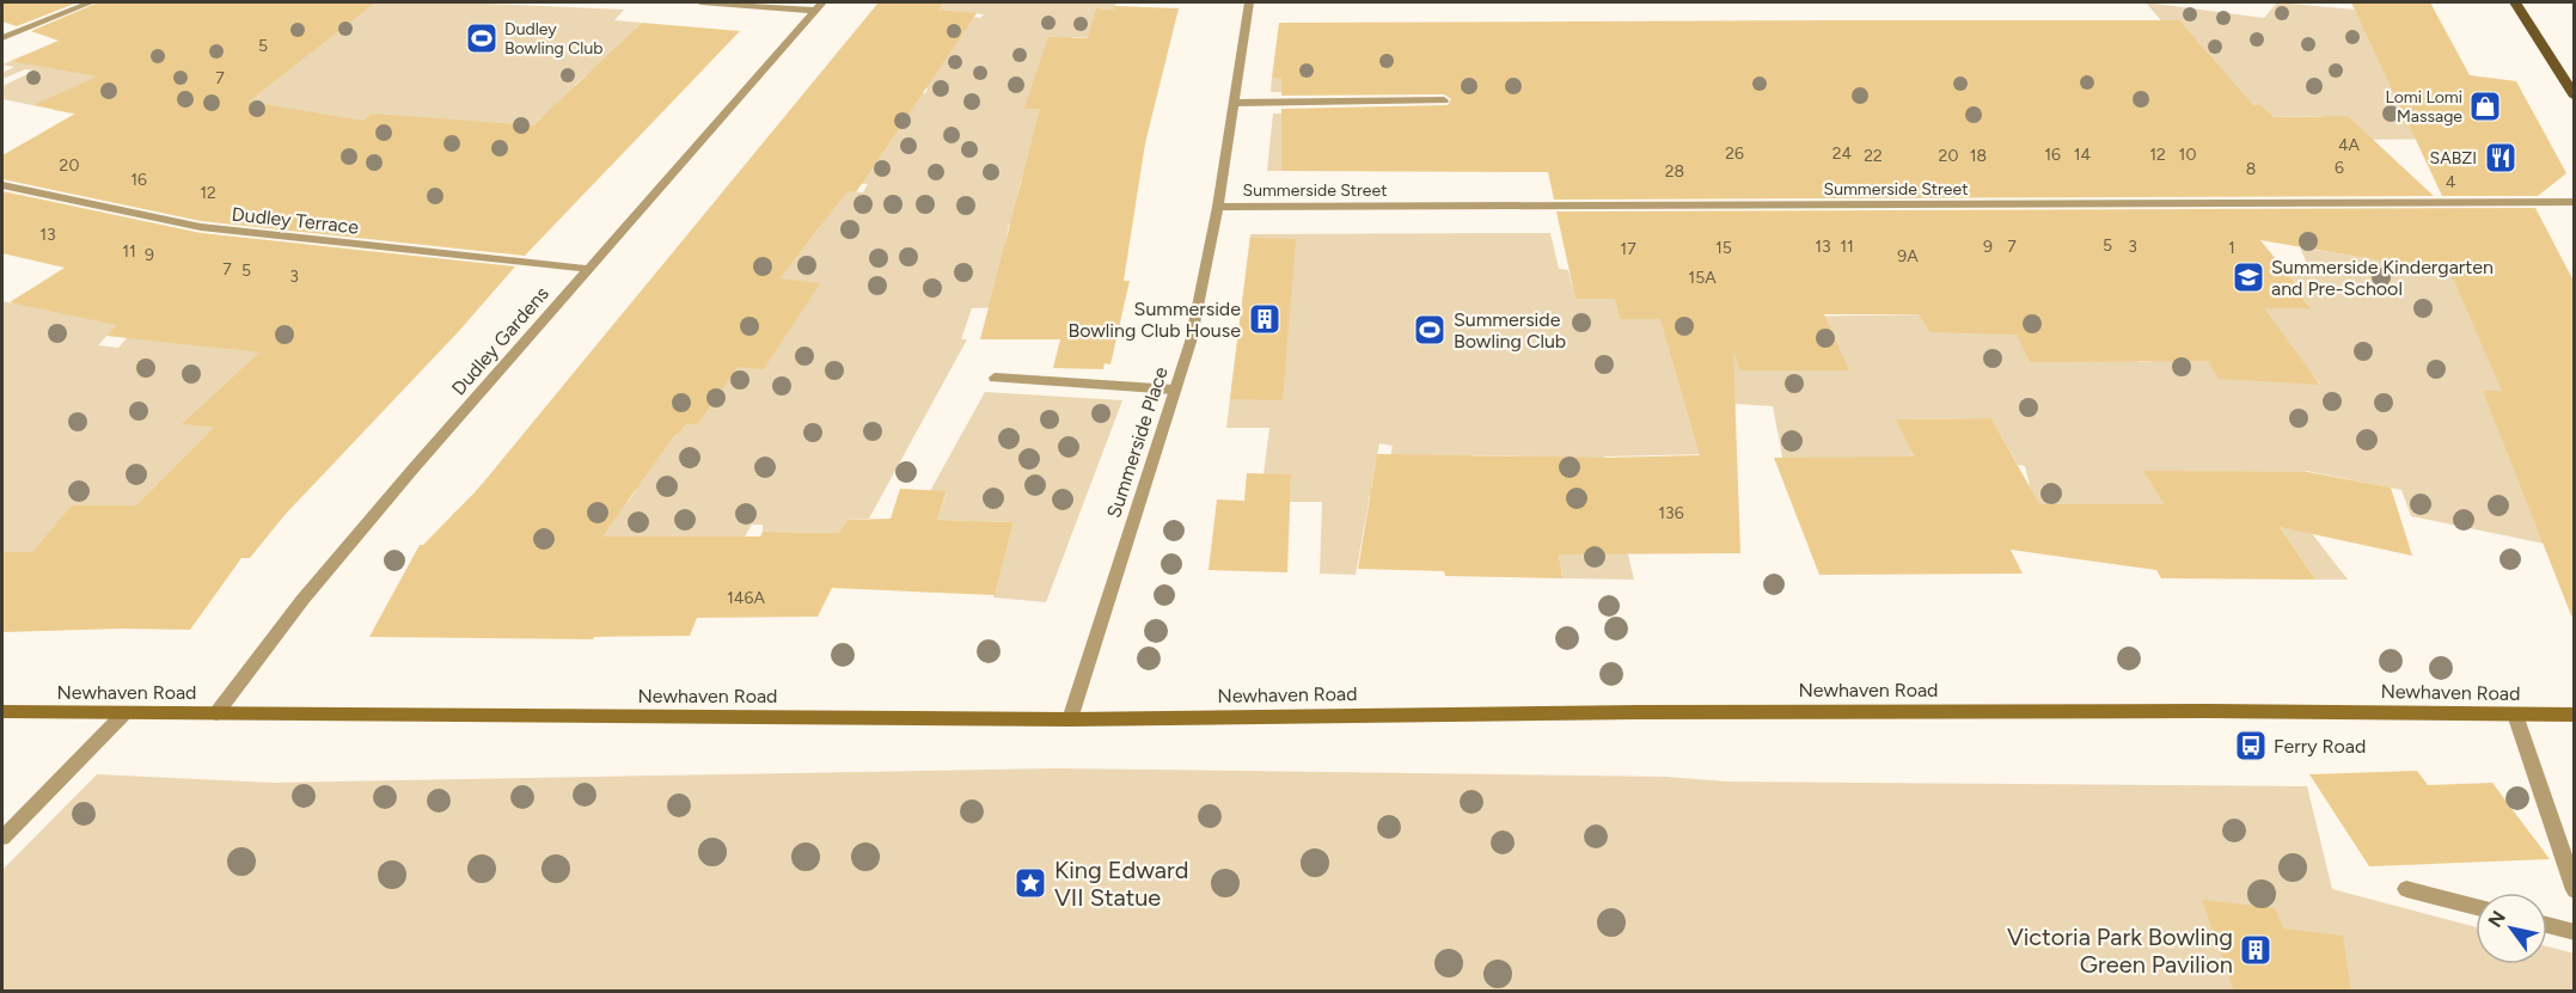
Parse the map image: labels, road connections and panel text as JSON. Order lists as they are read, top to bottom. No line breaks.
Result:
{"streets":{"street":["Summerside Street","Dudley Terrace","Dudley Gardens","Summerside Place","Newhaven Road"]},"crossings":[["Summerside Street","Summerside Place"],["Dudley Terrace","Dudley Gardens"],["Dudley Gardens","Newhaven Road"],["Summerside Place","Newhaven Road"]],"places":{"sports":["Dudley Bowling Club","Summerside Bowling Club"],"shop":["Lomi Lomi Massage"],"restaurant":["SABZI"],"school or university":["Summerside Kindergarten and Pre-School"],"building":["Summerside Bowling Club House","Victoria Park Bowling Green Pavilion"],"bus stop":["Ferry Road"],"place":["King Edward VII Statue"]},"house_numbers":["5","7","4A","26","24","16","14","12","10","22","20","18","20","6","8","28","16","4","12","13","5","13","11","9","7","3","15","1","17","11","9","9A","7","5","3","15A","136","146A"],"north":"top left"}
